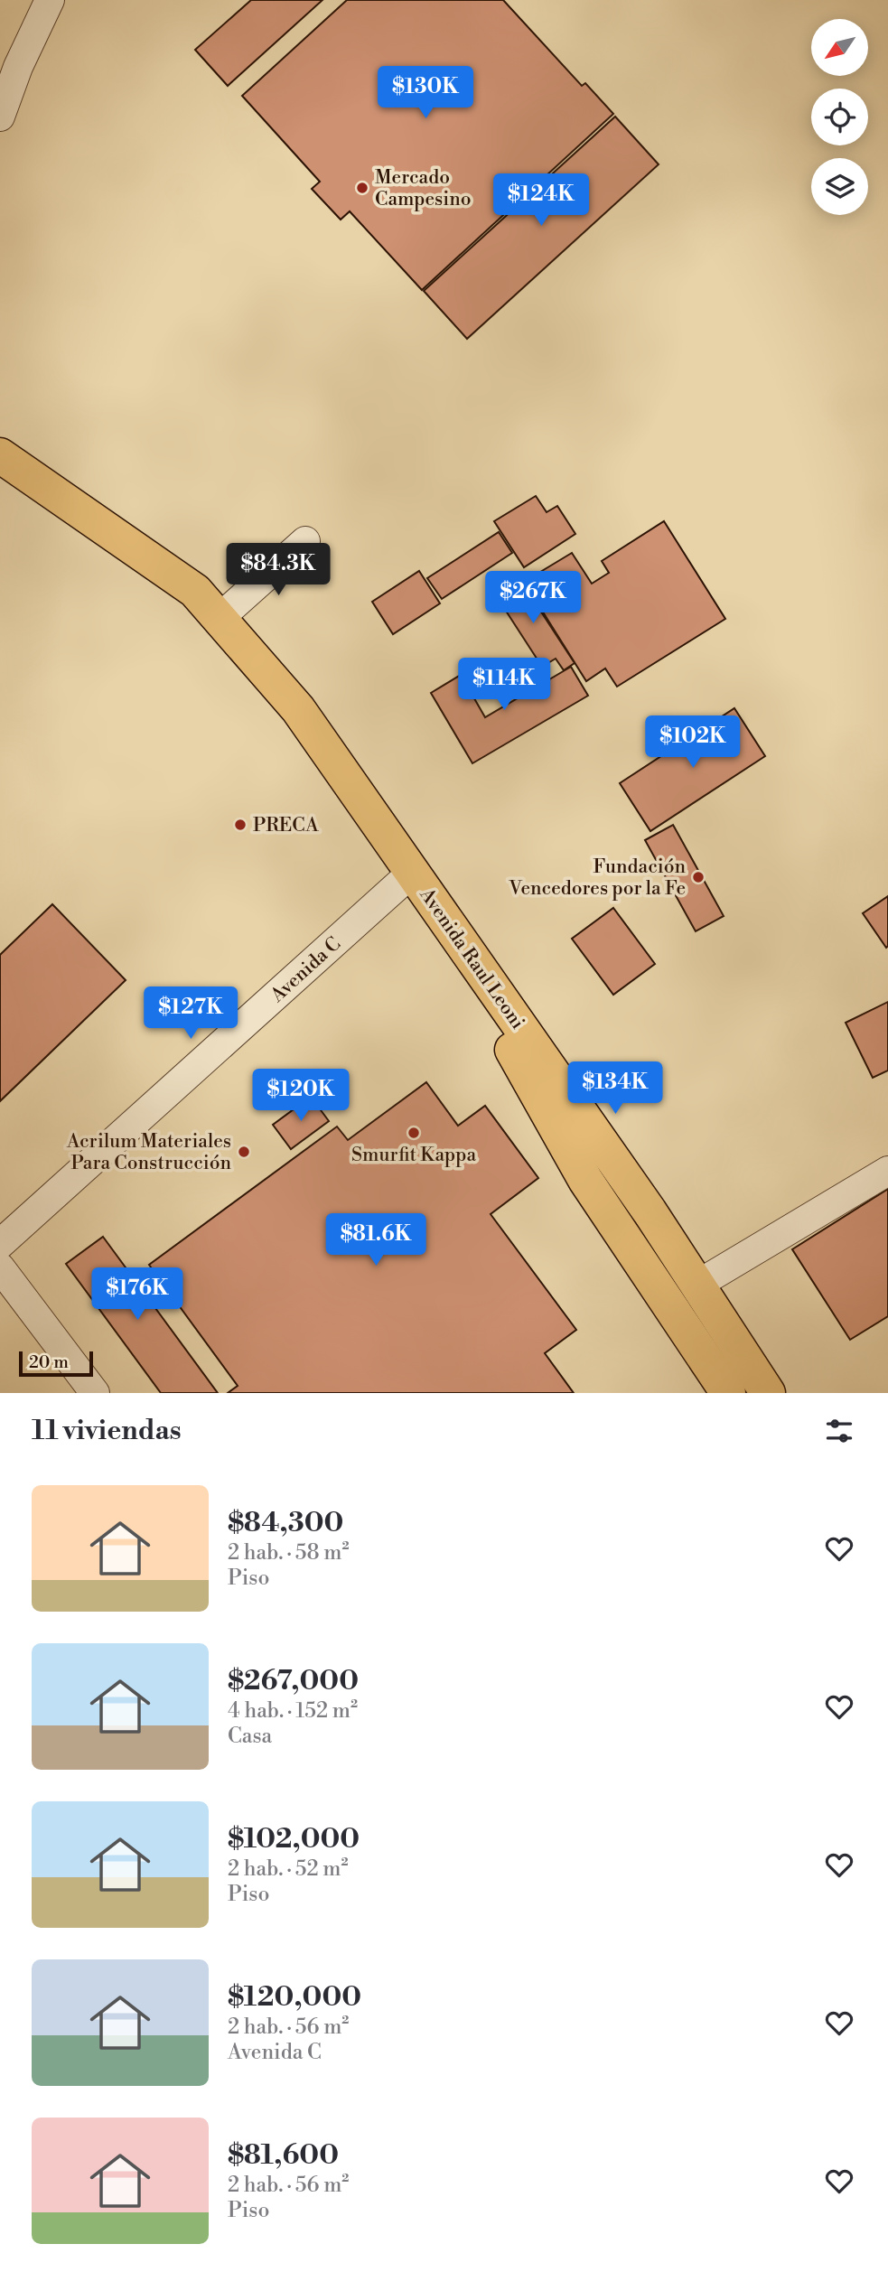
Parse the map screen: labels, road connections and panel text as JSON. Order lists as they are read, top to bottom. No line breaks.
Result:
{"streets":{"main road":["Avenida Raul Leoni"],"street":["Avenida C"]},"crossings":[["Avenida Raul Leoni","Avenida C"]],"places":["Mercado Campesino","PRECA","Fundación Vencedores por la Fe","Smurfit Kappa","Acrilum Materiales Para Construcción"],"scale_bar":"20 m","north":"bottom left","page":{"price":["$130K","$124K","$84.3K","$267K","$114K","$102K","$127K","$134K","$120K","$81.6K","$176K"],"scale":"20 m","heading":"11 viviendas","list":[{"name":"$84,300","note":"2 hab. · 58 m² · Piso"},{"name":"$267,000","note":"4 hab. · 152 m² · Casa"},{"name":"$102,000","note":"2 hab. · 52 m² · Piso"},{"name":"$120,000","note":"2 hab. · 56 m² · Avenida C"},{"name":"$81,600","note":"2 hab. · 56 m² · Piso"}]}}
